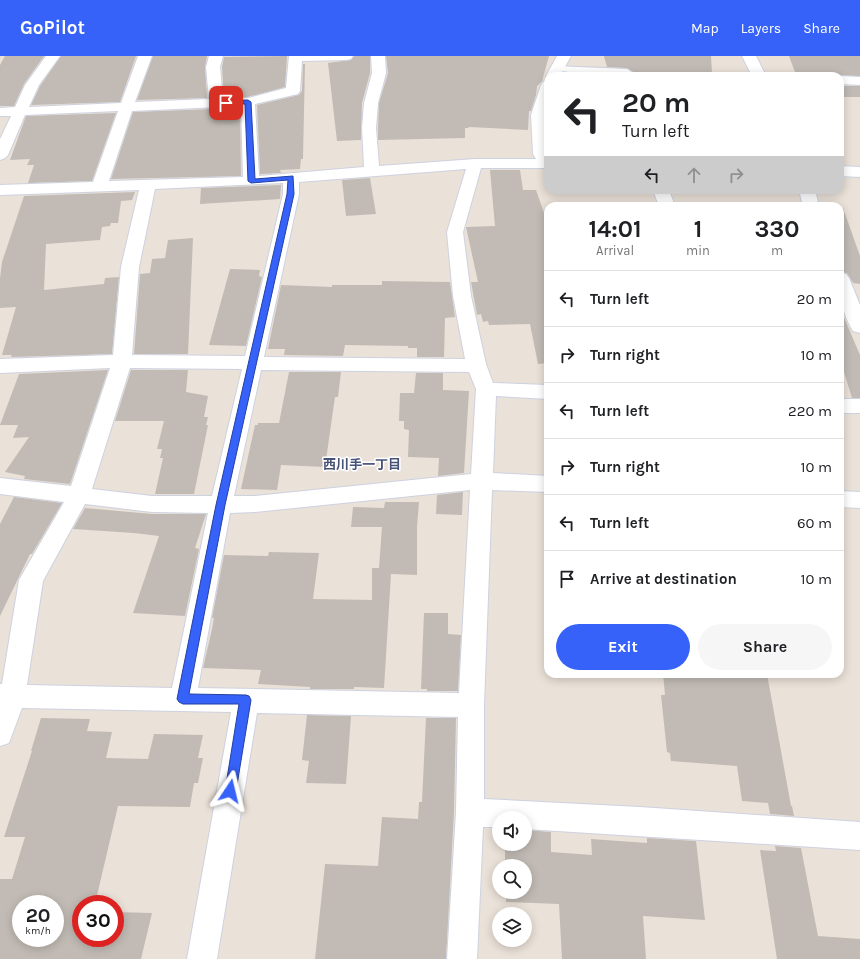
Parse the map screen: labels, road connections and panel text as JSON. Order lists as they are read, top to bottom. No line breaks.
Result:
{"districts":["西川手一丁目"],"page":{"header":"GoPilot","nav":["Map","Layers","Share"],"turn":["20 m","Turn left"],"eta":["14:01","Arrival","1","min","330","m"],"list":[{"name":"Turn left","value":"20 m"},{"name":"Turn right","value":"10 m"},{"name":"Turn left","value":"220 m"},{"name":"Turn right","value":"10 m"},{"name":"Turn left","value":"60 m"},{"name":"Arrive at destination","value":"10 m"}],"buttons":["Exit","Share"],"speed":"20 km/h","limit":"30"}}
